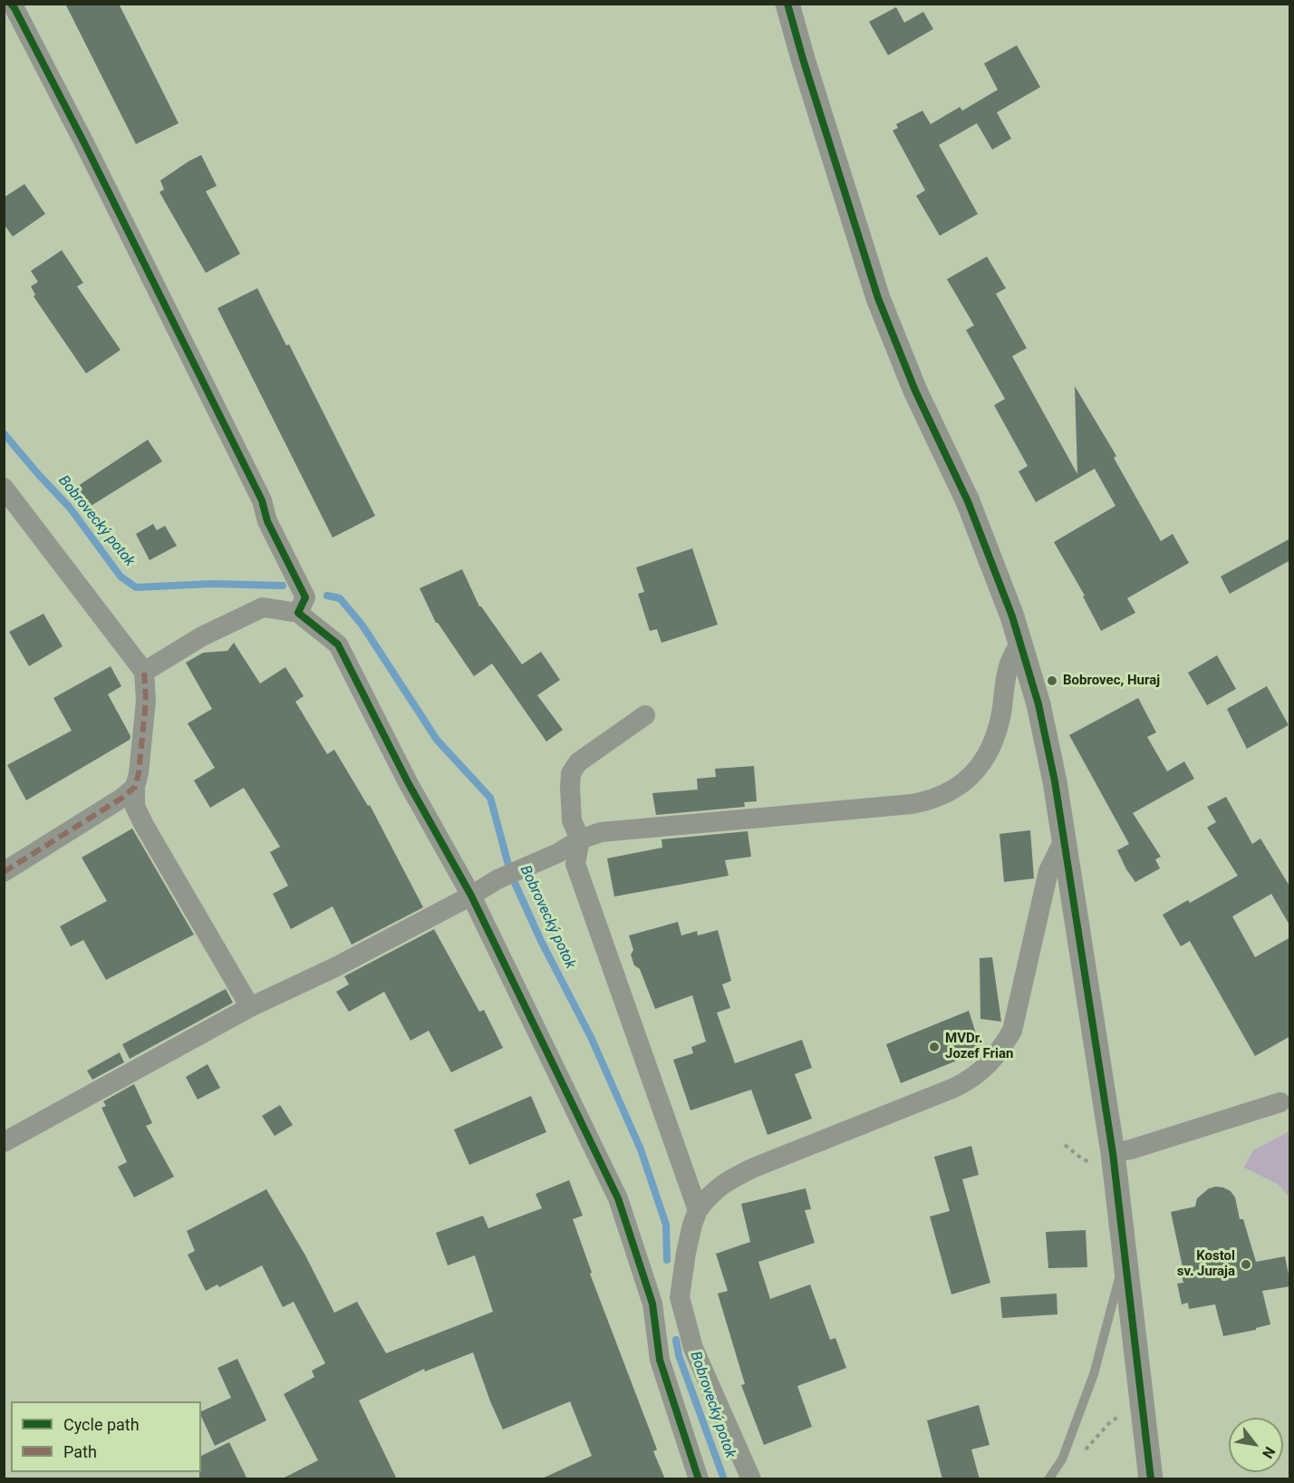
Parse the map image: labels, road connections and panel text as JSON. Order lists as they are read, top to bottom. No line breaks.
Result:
{"water":["Bobrovecký potok"],"places":["Bobrovec, Huraj","MVDr. Jozef Frian","Kostol sv. Juraja"],"legend":["Cycle path","Path"],"north":"bottom right"}
